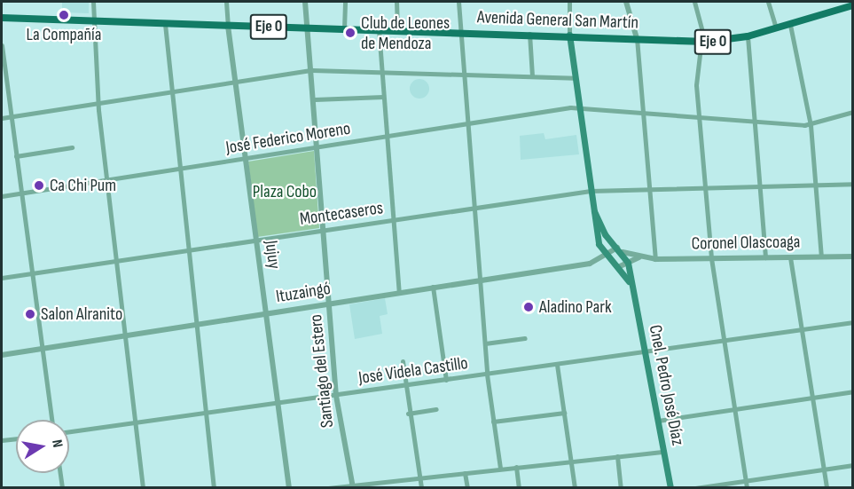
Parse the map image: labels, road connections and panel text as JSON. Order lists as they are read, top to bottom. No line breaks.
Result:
{"streets":{"main road":["Avenida General San Martín","Eje 0","Cnel. Pedro José Díaz"],"street":["José Federico Moreno","Montecaseros","Coronel Olascoaga","Jujuy","Ituzaingó","Santiago del Estero","José Videla Castillo"]},"crossings":[["Avenida General San Martín","Jujuy"],["Avenida General San Martín","Santiago del Estero"],["Avenida General San Martín","Cnel. Pedro José Díaz"],["José Federico Moreno","Jujuy"],["José Federico Moreno","Santiago del Estero"],["José Federico Moreno","Cnel. Pedro José Díaz"],["Montecaseros","Jujuy"],["Montecaseros","Santiago del Estero"],["Montecaseros","Cnel. Pedro José Díaz"],["Coronel Olascoaga","Ituzaingó"],["Coronel Olascoaga","Cnel. Pedro José Díaz"],["Jujuy","Ituzaingó"],["Jujuy","José Videla Castillo"],["Ituzaingó","Santiago del Estero"],["Ituzaingó","Cnel. Pedro José Díaz"],["Santiago del Estero","José Videla Castillo"],["José Videla Castillo","Cnel. Pedro José Díaz"]],"parks":["Plaza Cobo"],"places":["La Compañía","Club de Leones de Mendoza","Ca Chi Pum","Aladino Park","Salon Alranito"],"north":"right"}
